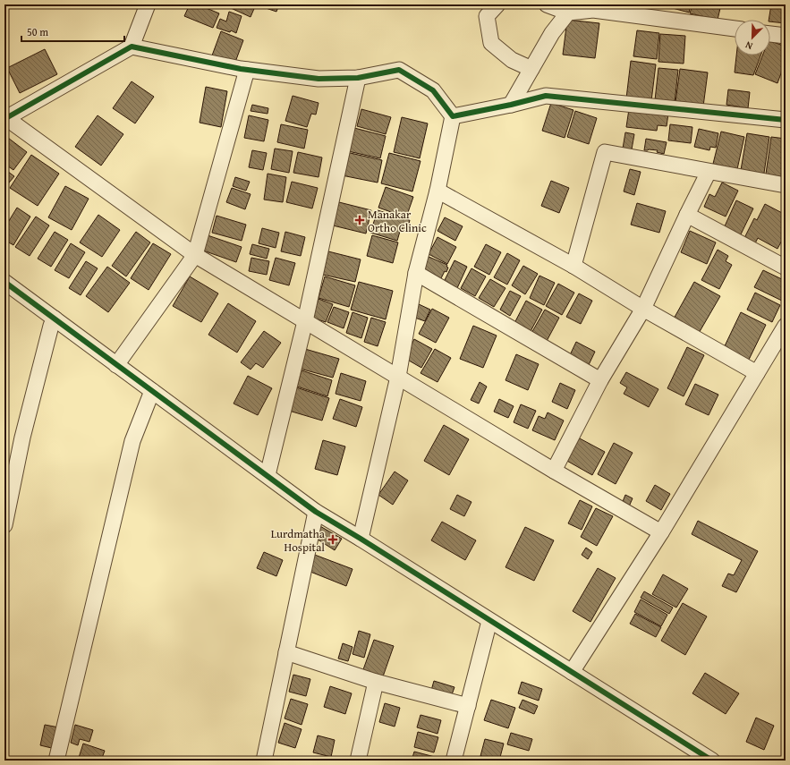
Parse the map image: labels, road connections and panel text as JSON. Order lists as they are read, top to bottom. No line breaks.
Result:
{"places":{"health":["Manakar Ortho Clinic","Lurdmatha Hospital"]},"scale_bar":"50 m","north":"bottom left"}
